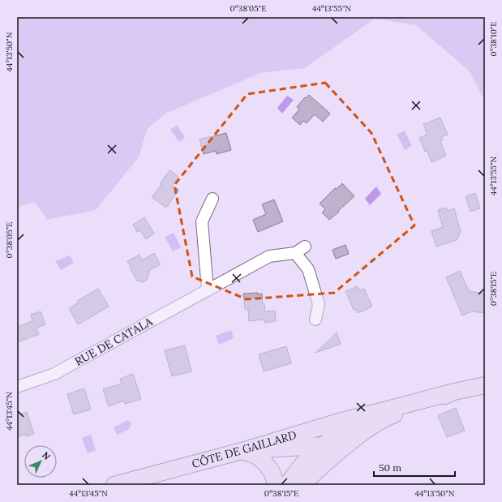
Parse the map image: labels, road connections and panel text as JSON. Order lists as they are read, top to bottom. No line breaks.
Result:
{"streets":{"street":["RUE DE CATALA","CÔTE DE GAILLARD"]},"scale_bar":"50 m","north":"top right","coordinates":["0°38'05\"E","44°13'55\"N","0°38'10\"E","44°13'50\"N","0°38'15\"E","44°13'45\"N"]}
